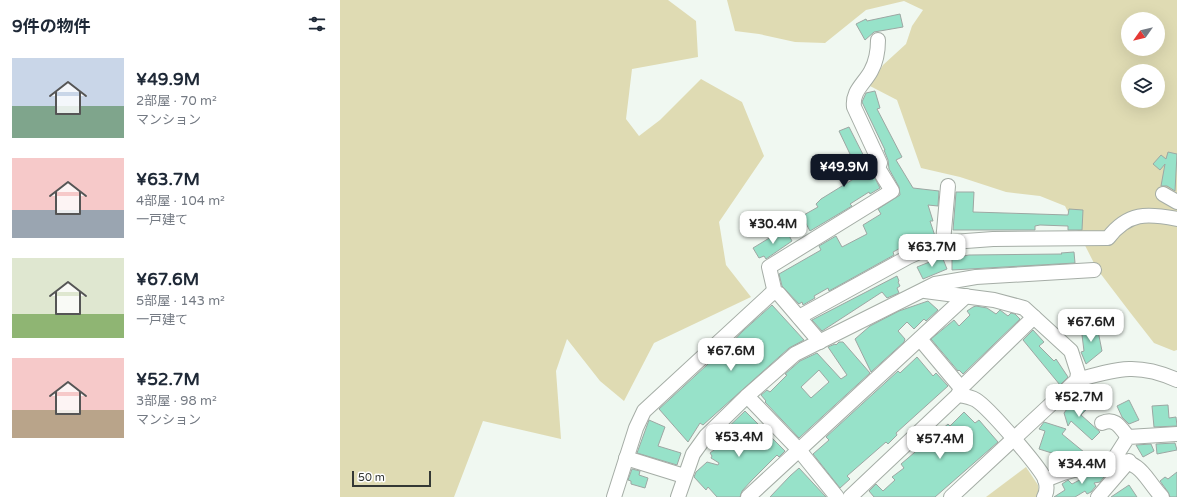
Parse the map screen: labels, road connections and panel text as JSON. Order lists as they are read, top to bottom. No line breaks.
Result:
{"scale_bar":"50 m","north":"bottom left","page":{"heading":"9件の物件","list":[{"name":"¥49.9M","note":"2部屋 · 70 m² · マンション"},{"name":"¥63.7M","note":"4部屋 · 104 m² · 一戸建て"},{"name":"¥67.6M","note":"5部屋 · 143 m² · 一戸建て"},{"name":"¥52.7M","note":"3部屋 · 98 m² · マンション"}],"price":["¥49.9M","¥30.4M","¥63.7M","¥67.6M","¥67.6M","¥52.7M","¥53.4M","¥57.4M","¥34.4M"],"scale":"50 m"}}
